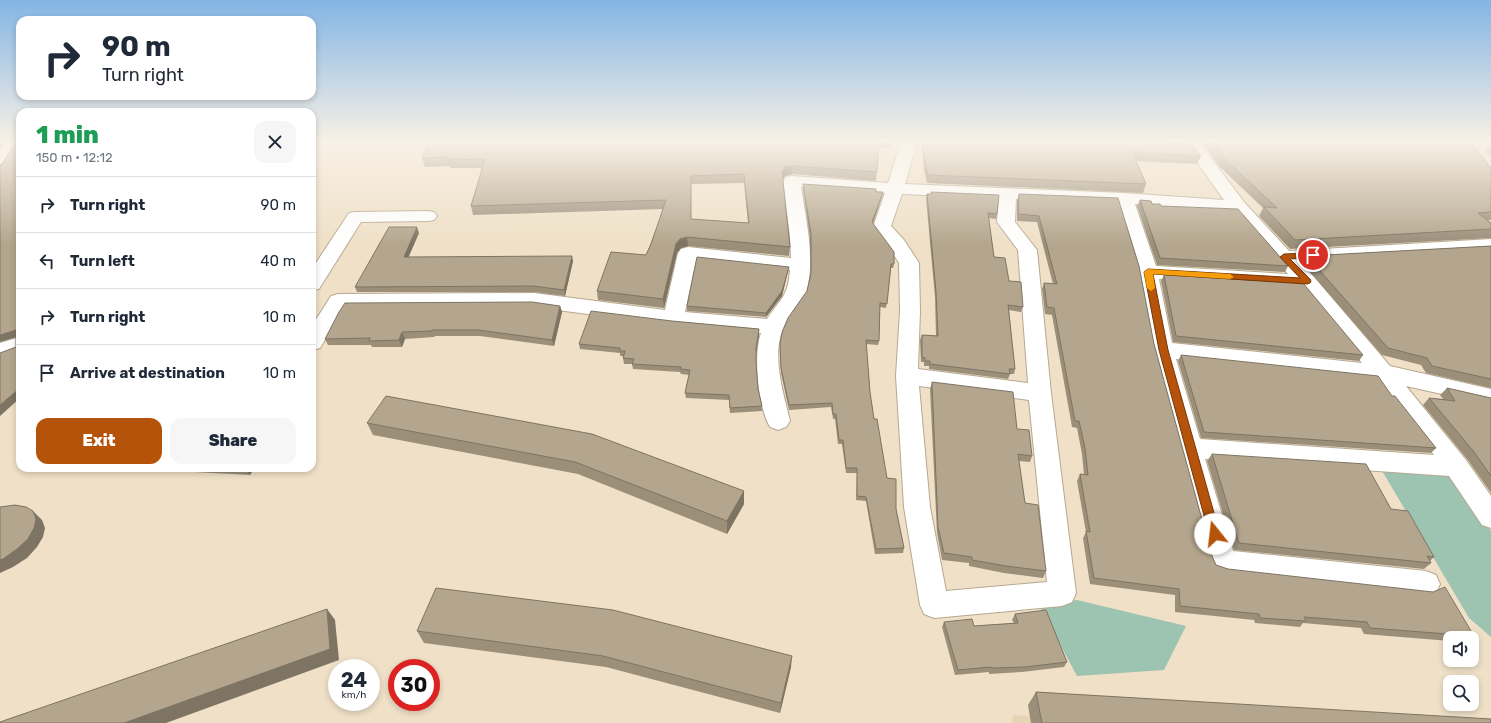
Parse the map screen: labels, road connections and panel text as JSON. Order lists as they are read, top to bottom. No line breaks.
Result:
{"page":{"turn":["90 m","Turn right"],"heading":["1 min","150 m · 12:12"],"list":[{"name":"Turn right","value":"90 m"},{"name":"Turn left","value":"40 m"},{"name":"Turn right","value":"10 m"},{"name":"Arrive at destination","value":"10 m"}],"buttons":["Exit","Share"],"speed":"24 km/h","limit":"30"}}
